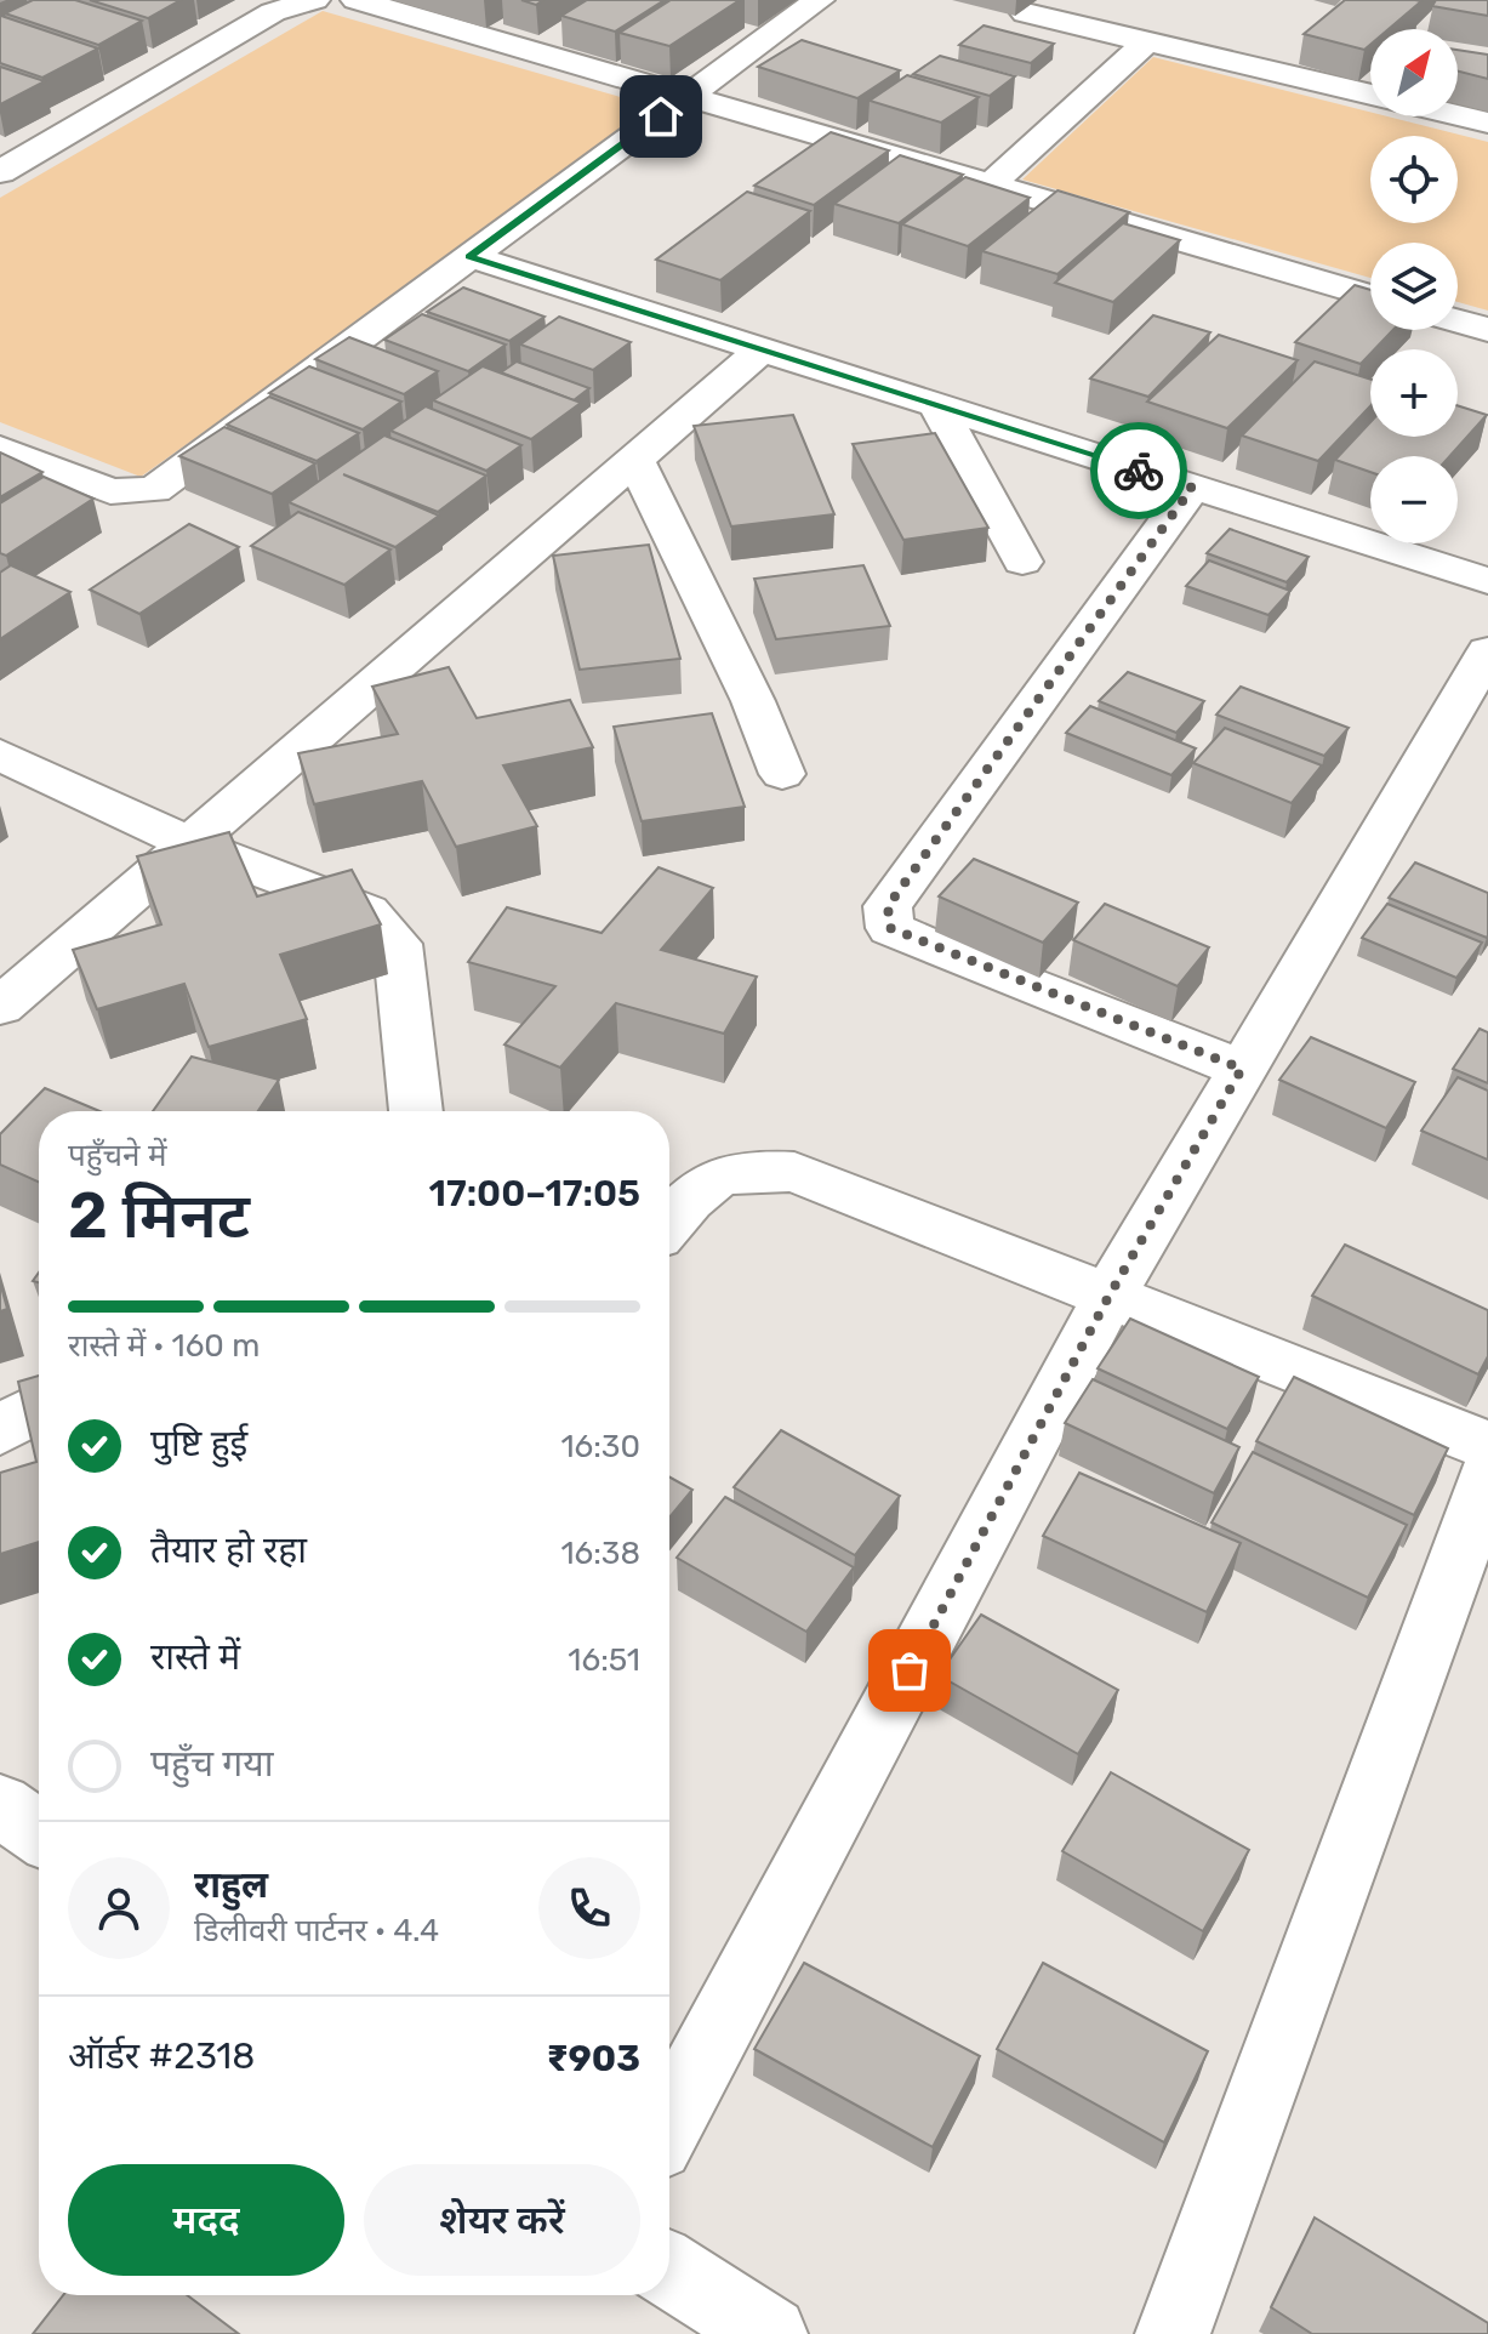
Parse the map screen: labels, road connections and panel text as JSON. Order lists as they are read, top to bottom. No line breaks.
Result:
{"north":"top right","page":{"map_buttons":["+","−"],"heading":["2 मिनट","पहुँचने में","17:00–17:05"],"panel":["राहुल","डिलीवरी पार्टनर · 4.4","ऑर्डर #2318","₹903"],"bar":"रास्ते में · 160 m","list":[["पुष्टि हुई","16:30"],["तैयार हो रहा","16:38"],["रास्ते में","16:51"],"पहुँच गया"],"buttons":["मदद","शेयर करें"]}}
